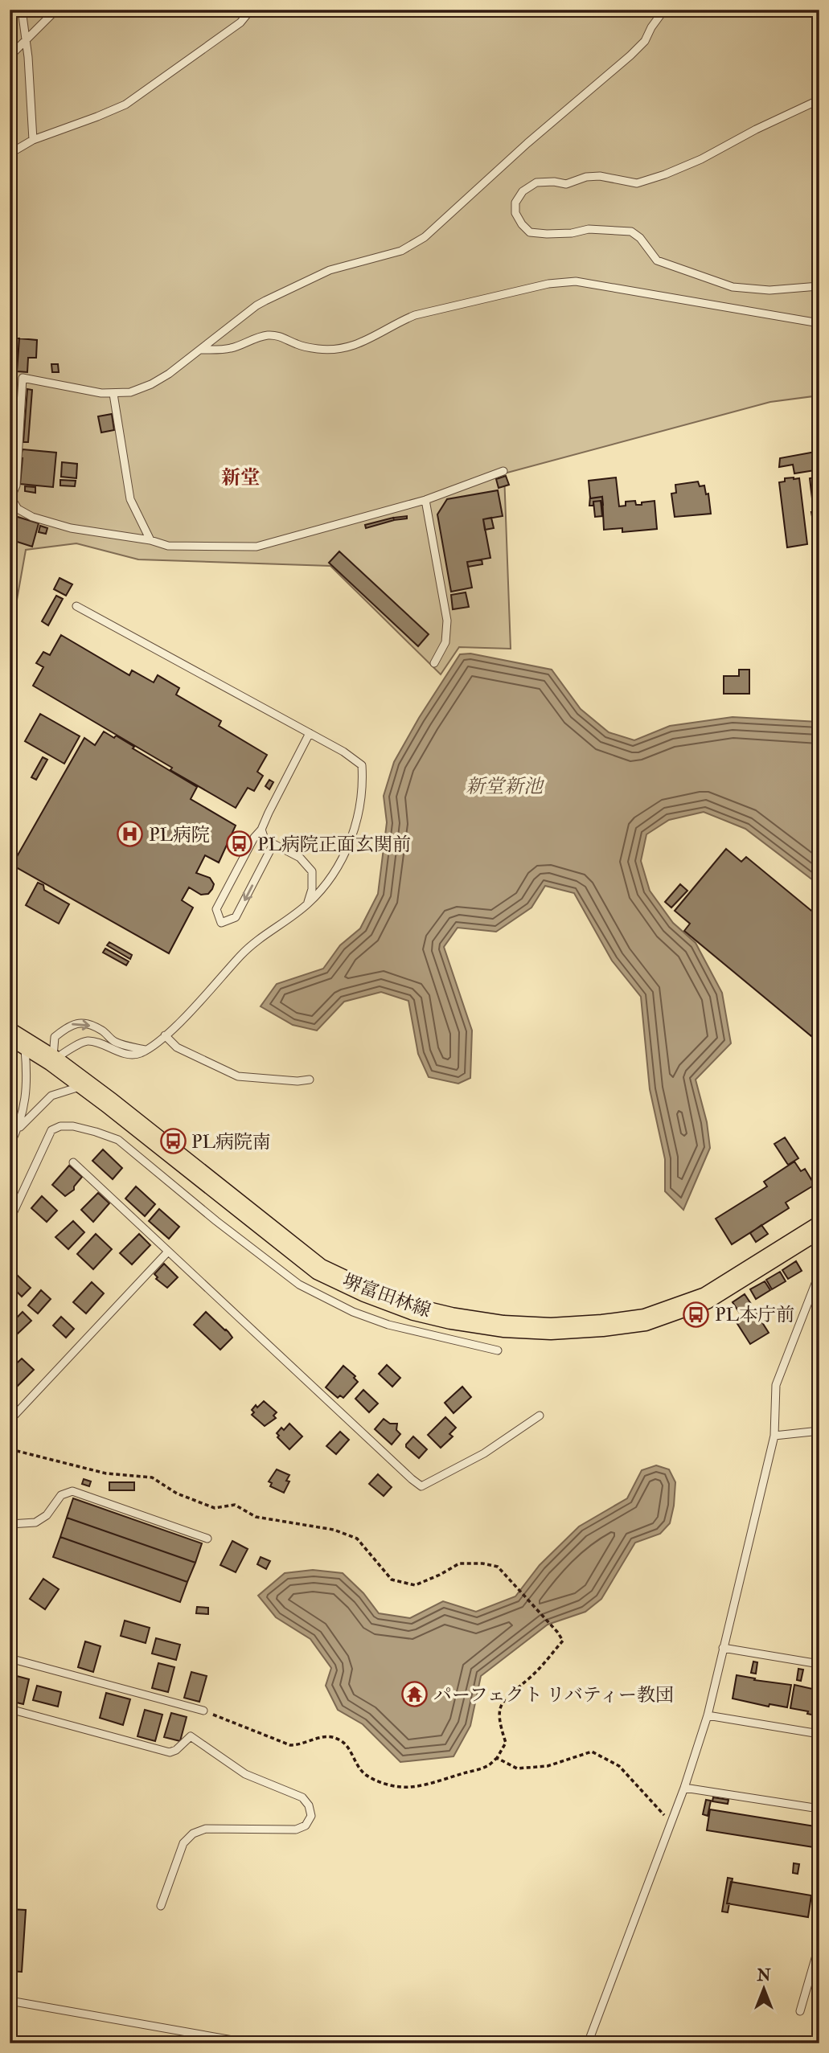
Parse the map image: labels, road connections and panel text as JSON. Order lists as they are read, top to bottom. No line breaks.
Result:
{"streets":{"main road":["堺富田林線"]},"districts":["新堂"],"water":["新堂新池"],"places":{"hospital":["PL病院"],"bus stop":["PL病院正面玄関前","PL病院南","PL本庁前"],"temple":["パーフェクト リバティー教団"]},"north":"top"}
